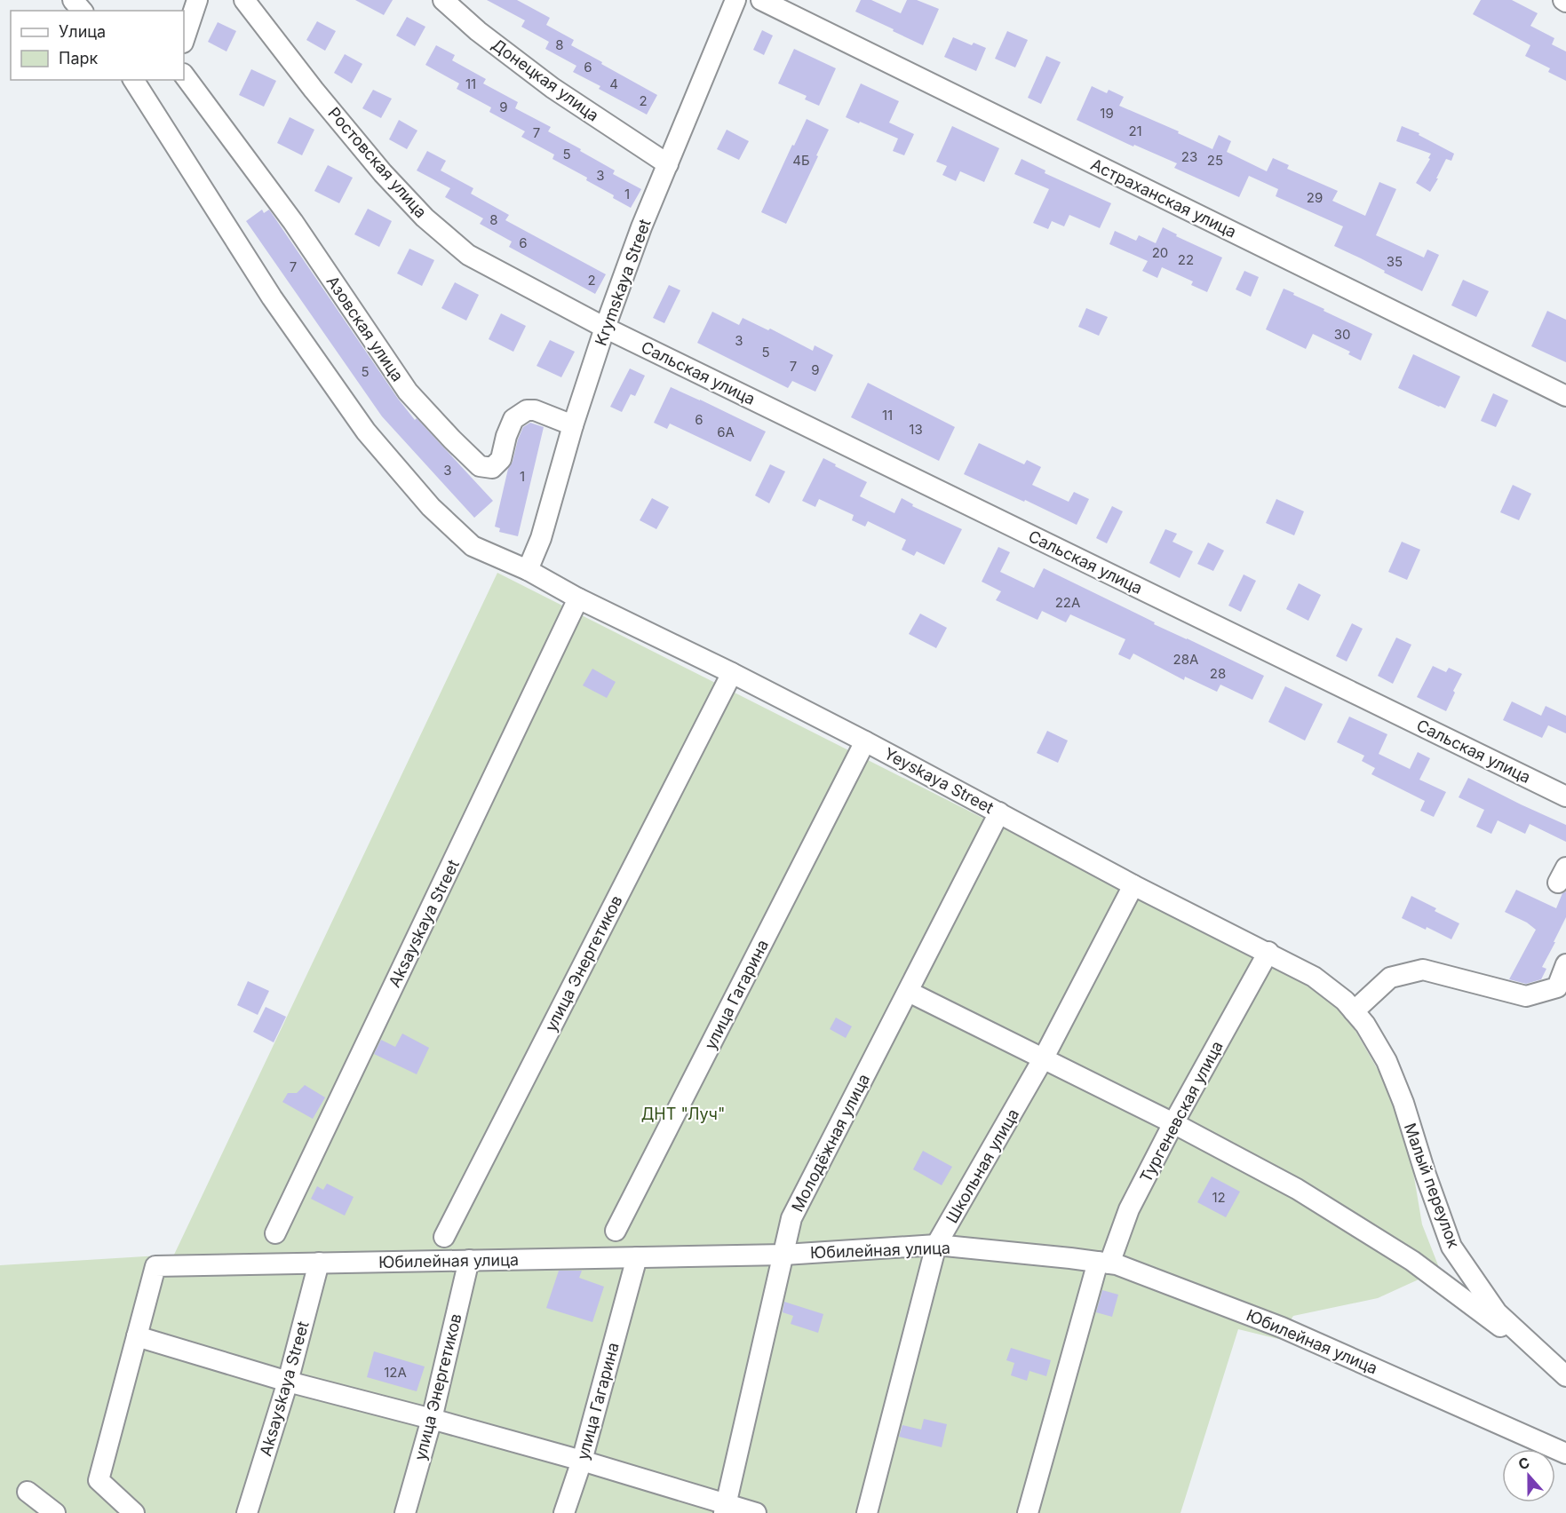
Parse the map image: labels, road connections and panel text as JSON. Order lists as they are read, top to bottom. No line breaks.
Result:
{"streets":{"street":["Донецкая улица","Ростовская улица","Астраханская улица","Krymskaya Street","Азовская улица","Сальская улица","Yeyskaya Street","Aksayskaya Street","улица Энергетиков","улица Гагарина","Тургеневская улица","Молодёжная улица","Школьная улица","Малый переулок","Юбилейная улица"]},"crossings":[["Донецкая улица","Krymskaya Street"],["Ростовская улица","Krymskaya Street"],["Ростовская улица","Сальская улица"],["Krymskaya Street","Азовская улица"],["Krymskaya Street","Сальская улица"],["Krymskaya Street","Yeyskaya Street"],["Yeyskaya Street","Aksayskaya Street"],["Yeyskaya Street","улица Энергетиков"],["Yeyskaya Street","улица Гагарина"],["Yeyskaya Street","Тургеневская улица"],["Yeyskaya Street","Молодёжная улица"],["Yeyskaya Street","Школьная улица"],["Yeyskaya Street","Малый переулок"],["Aksayskaya Street","Юбилейная улица"],["улица Энергетиков","Юбилейная улица"],["улица Гагарина","Юбилейная улица"],["Тургеневская улица","Юбилейная улица"],["Молодёжная улица","Юбилейная улица"],["Школьная улица","Юбилейная улица"]],"parks":["ДНТ \"Луч\""],"house_numbers":["8","6","11","4","2","9","19","21","7","5","23","4Б","25","3","1","29","8","6","20","22","35","7","2","30","3","5","7","9","5","11","6","13","6А","3","1","22А","28А","28","12","12А"],"legend":["Улица","Парк"],"north":"top"}
